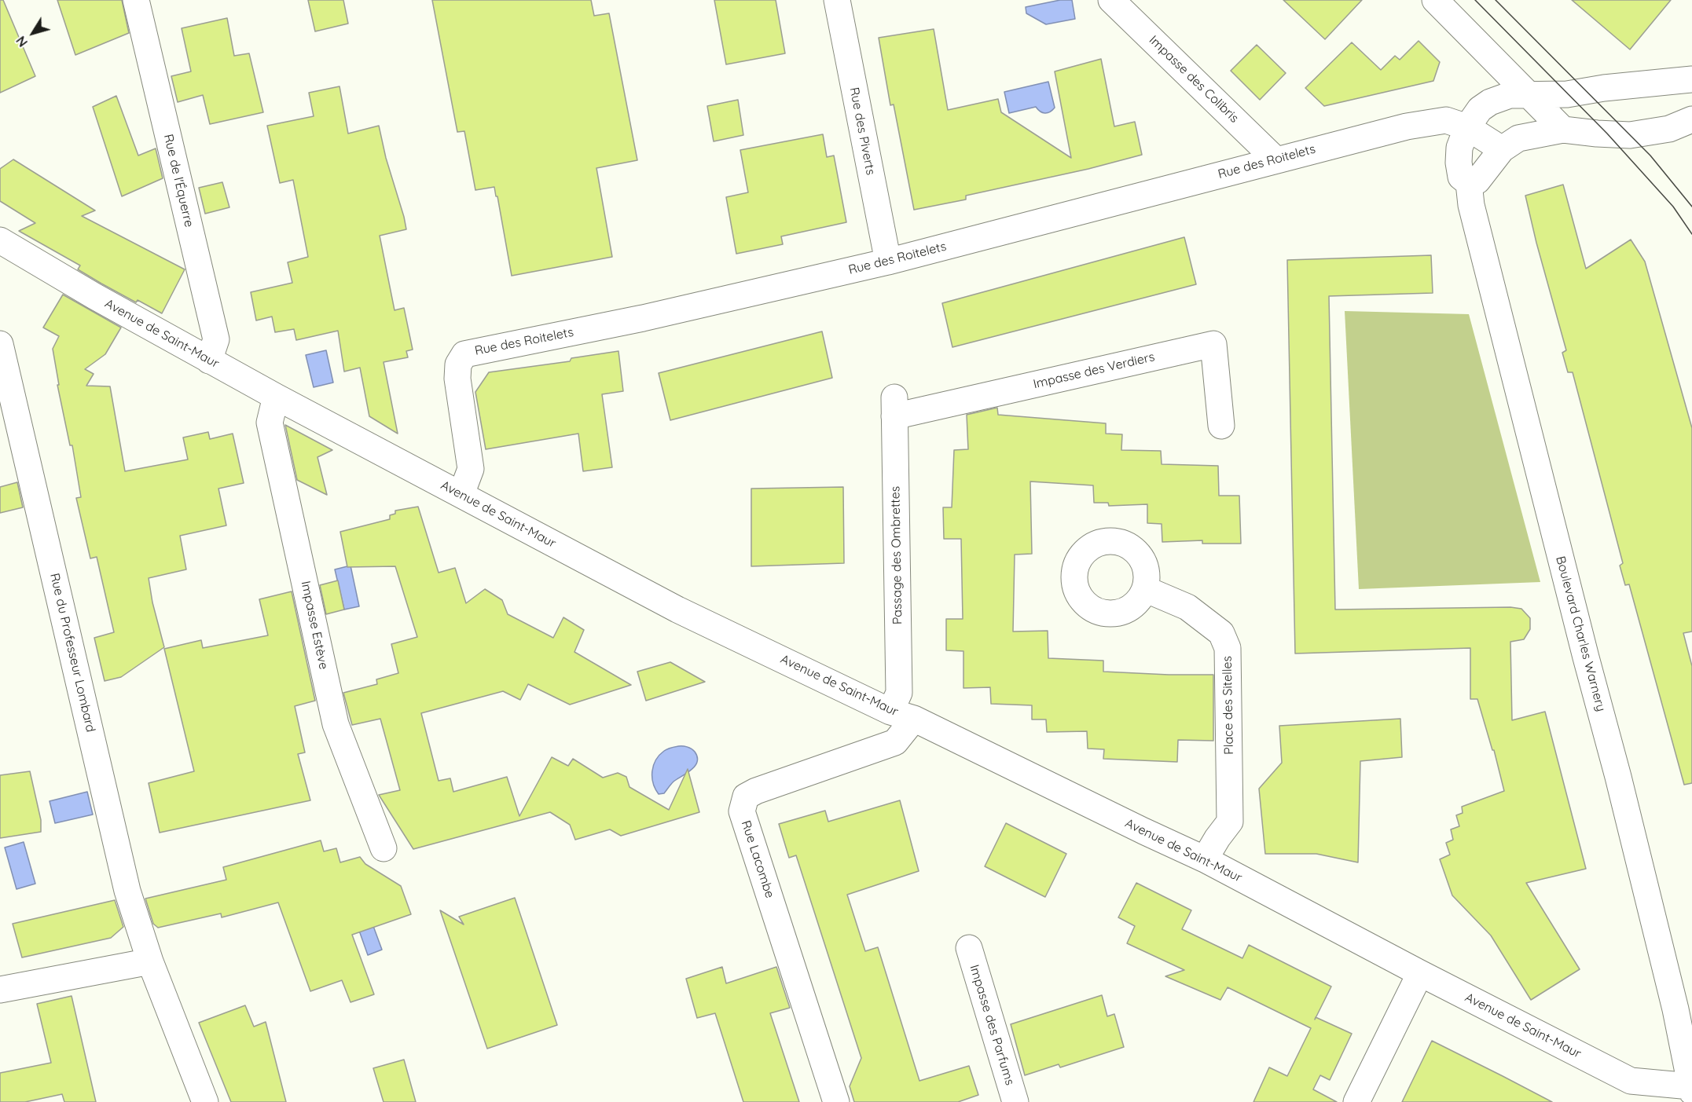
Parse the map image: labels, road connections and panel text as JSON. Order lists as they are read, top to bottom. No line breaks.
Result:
{"streets":{"street":["Impasse des Colibris","Rue des Piverts","Rue des Roitelets","Rue de l'Équerre","Avenue de Saint-Maur","Impasse des Verdiers","Passage des Ombrettes","Impasse Estève","Boulevard Charles Warnery","Rue du Professeur Lombard","Place des Sitelles","Rue Lacombe","Impasse des Parfums"]},"crossings":[["Impasse des Colibris","Rue des Roitelets"],["Rue des Piverts","Rue des Roitelets"],["Rue des Roitelets","Avenue de Saint-Maur"],["Rue des Roitelets","Boulevard Charles Warnery"],["Rue de l'Équerre","Avenue de Saint-Maur"],["Avenue de Saint-Maur","Passage des Ombrettes"],["Avenue de Saint-Maur","Impasse Estève"],["Avenue de Saint-Maur","Boulevard Charles Warnery"],["Avenue de Saint-Maur","Place des Sitelles"],["Avenue de Saint-Maur","Rue Lacombe"],["Impasse des Verdiers","Passage des Ombrettes"],["Passage des Ombrettes","Rue Lacombe"]],"north":"bottom left"}
